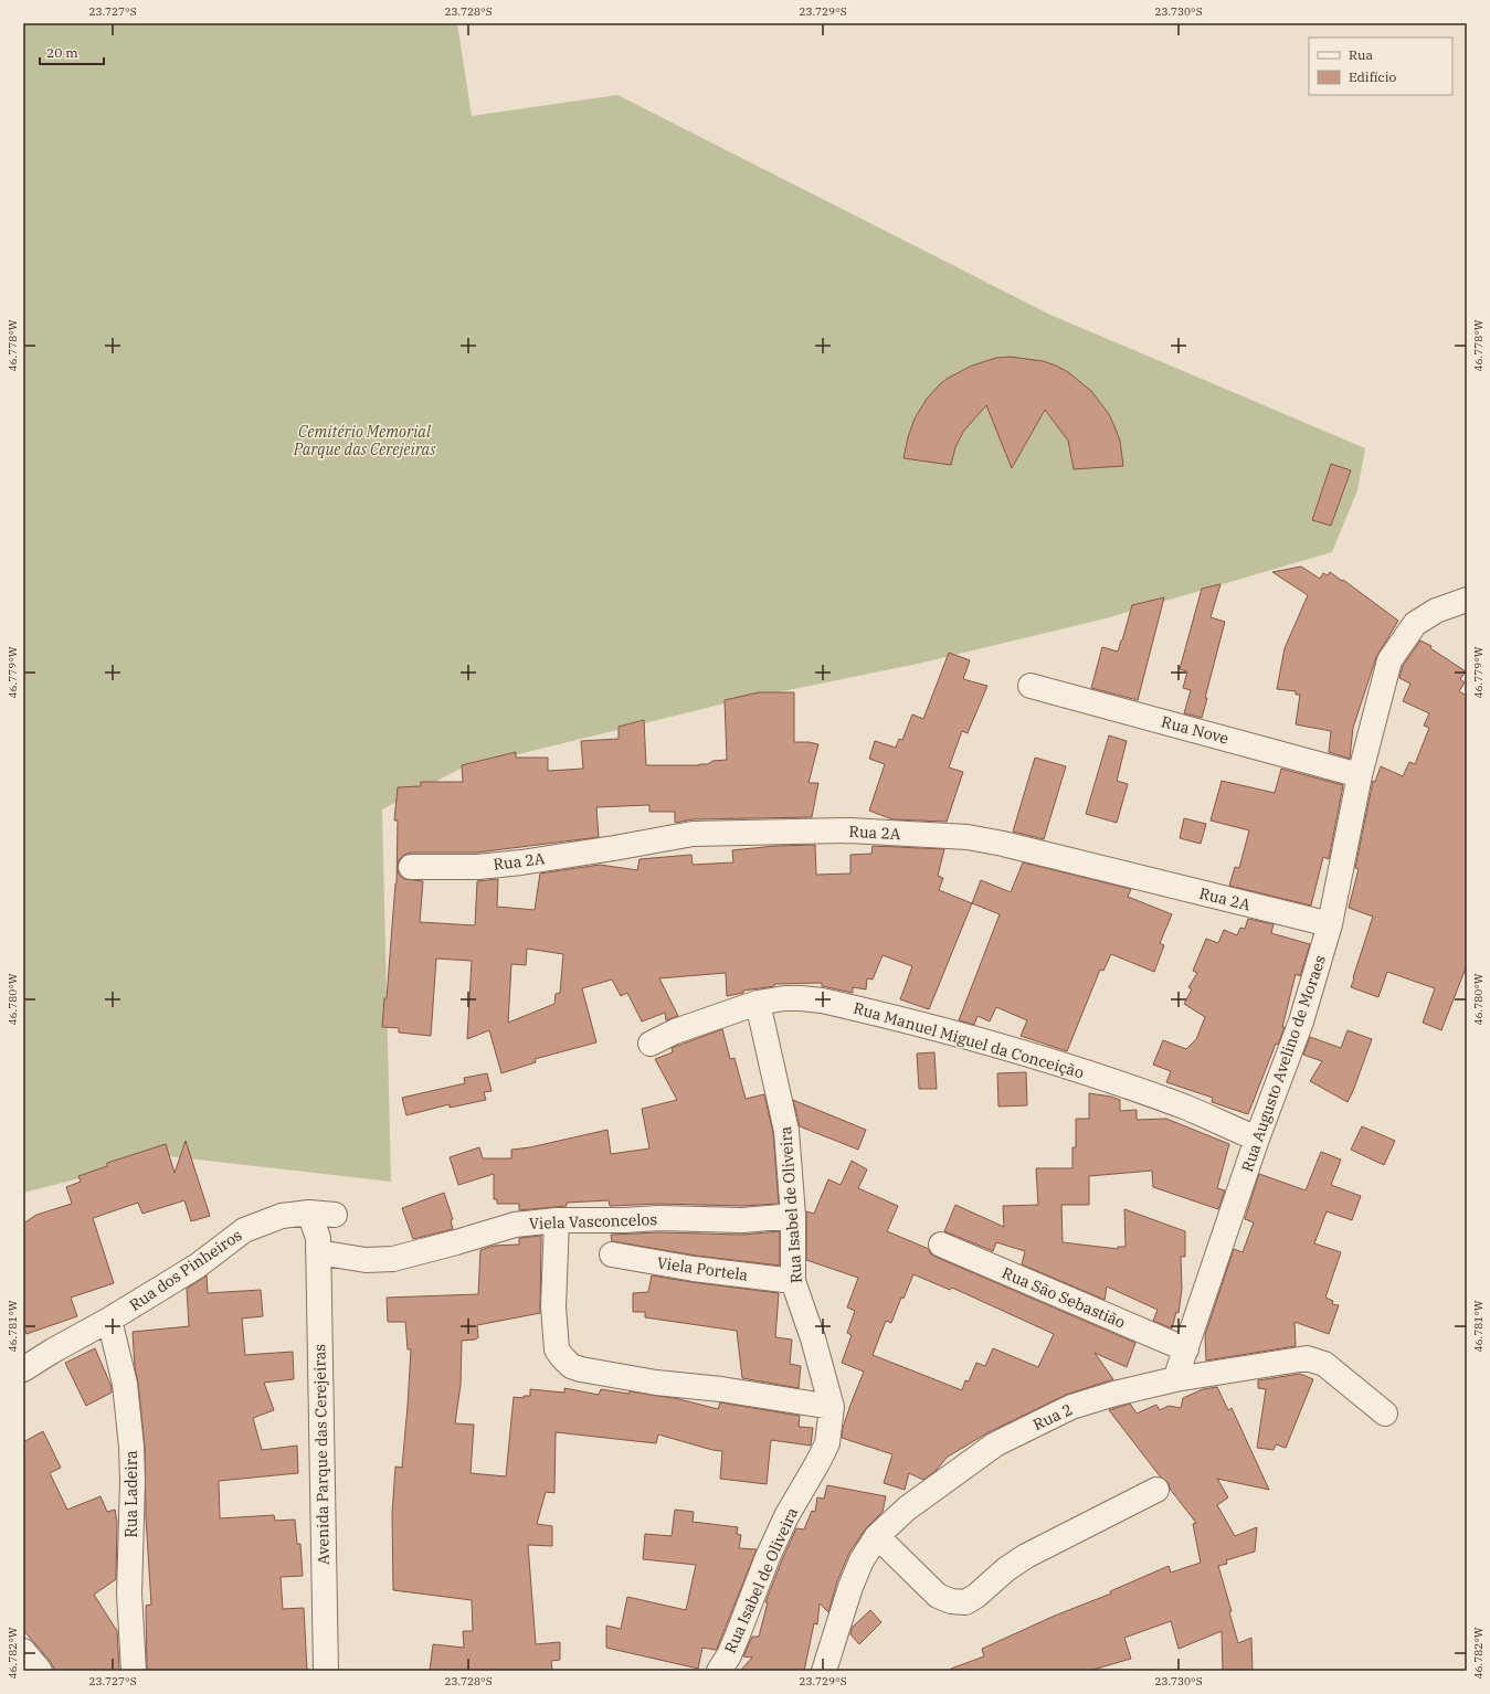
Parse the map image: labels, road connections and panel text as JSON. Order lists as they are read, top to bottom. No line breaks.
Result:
{"streets":{"street":["Rua Nove","Rua 2A","Rua Manuel Miguel da Conceição","Rua Augusto Avelino de Moraes","Rua Isabel de Oliveira","Viela Vasconcelos","Viela Portela","Rua dos Pinheiros","Rua São Sebastião","Rua 2","Avenida Parque das Cerejeiras","Rua Ladeira"]},"crossings":[["Rua Nove","Rua Augusto Avelino de Moraes"],["Rua 2A","Rua Augusto Avelino de Moraes"],["Rua Manuel Miguel da Conceição","Rua Augusto Avelino de Moraes"],["Rua Manuel Miguel da Conceição","Rua Isabel de Oliveira"],["Rua Augusto Avelino de Moraes","Rua São Sebastião"],["Rua Augusto Avelino de Moraes","Rua 2"],["Rua Isabel de Oliveira","Viela Vasconcelos"],["Rua Isabel de Oliveira","Viela Portela"],["Viela Vasconcelos","Rua dos Pinheiros"],["Viela Vasconcelos","Avenida Parque das Cerejeiras"],["Rua dos Pinheiros","Avenida Parque das Cerejeiras"],["Rua dos Pinheiros","Rua Ladeira"]],"parks":["Cemitério Memorial Parque das Cerejeiras"],"legend":["Rua","Edifício"],"scale_bar":"20 m","coordinates":["23.727°S","23.728°S","23.729°S","23.730°S","46.778°W","46.779°W","46.780°W","46.781°W","46.782°W"]}
